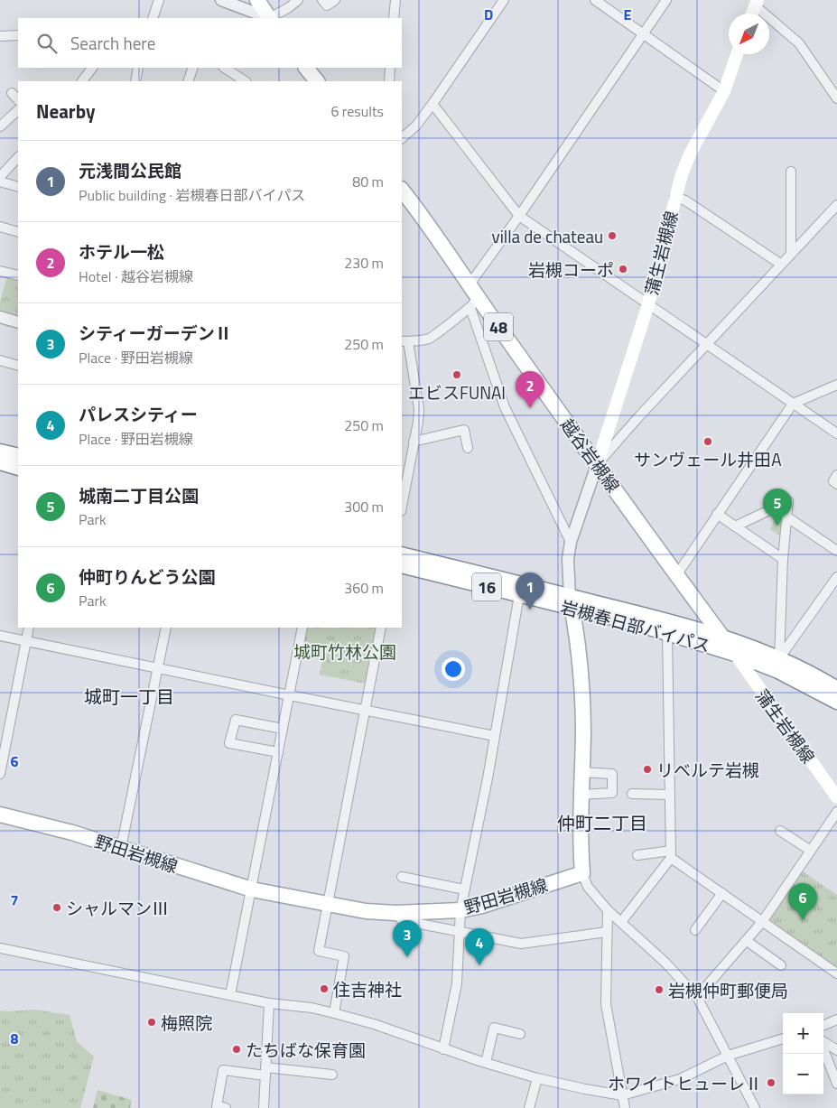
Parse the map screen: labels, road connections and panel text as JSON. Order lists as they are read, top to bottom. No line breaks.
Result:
{"streets":{"main road":["蒲生岩槻線","48","越谷岩槻線","16","岩槻春日部バイパス","野田岩槻線"]},"crossings":[["蒲生岩槻線","越谷岩槻線"],["蒲生岩槻線","岩槻春日部バイパス"],["越谷岩槻線","岩槻春日部バイパス"]],"districts":["城町一丁目","仲町二丁目"],"parks":["城町竹林公園"],"places":["villa de chateau","岩槻コーポ","エビスFUNAI","サンヴェール井田A","リベルテ岩槻","シャルマンⅢ","住吉神社","岩槻仲町郵便局","梅照院","たちばな保育園","ホワイトヒューレⅡ"],"north":"bottom left","page":{"search":"Search here","heading":["Nearby","6 results"],"list":[{"mark":"1","name":"元浅間公民館","note":"Public building · 岩槻春日部バイパス","value":"80 m"},{"mark":"2","name":"ホテル一松","note":"Hotel · 越谷岩槻線","value":"230 m"},{"mark":"3","name":"シティーガーデンⅡ","note":"Place · 野田岩槻線","value":"250 m"},{"mark":"4","name":"パレスシティー","note":"Place · 野田岩槻線","value":"250 m"},{"mark":"5","name":"城南二丁目公園","note":"Park","value":"300 m"},{"mark":"6","name":"仲町りんどう公園","note":"Park","value":"360 m"}],"pins":["2","5","1","6","3","4"],"map_buttons":["+","−"]},"grid":{"columns":["D","E"],"rows":["6","7","8"]}}
